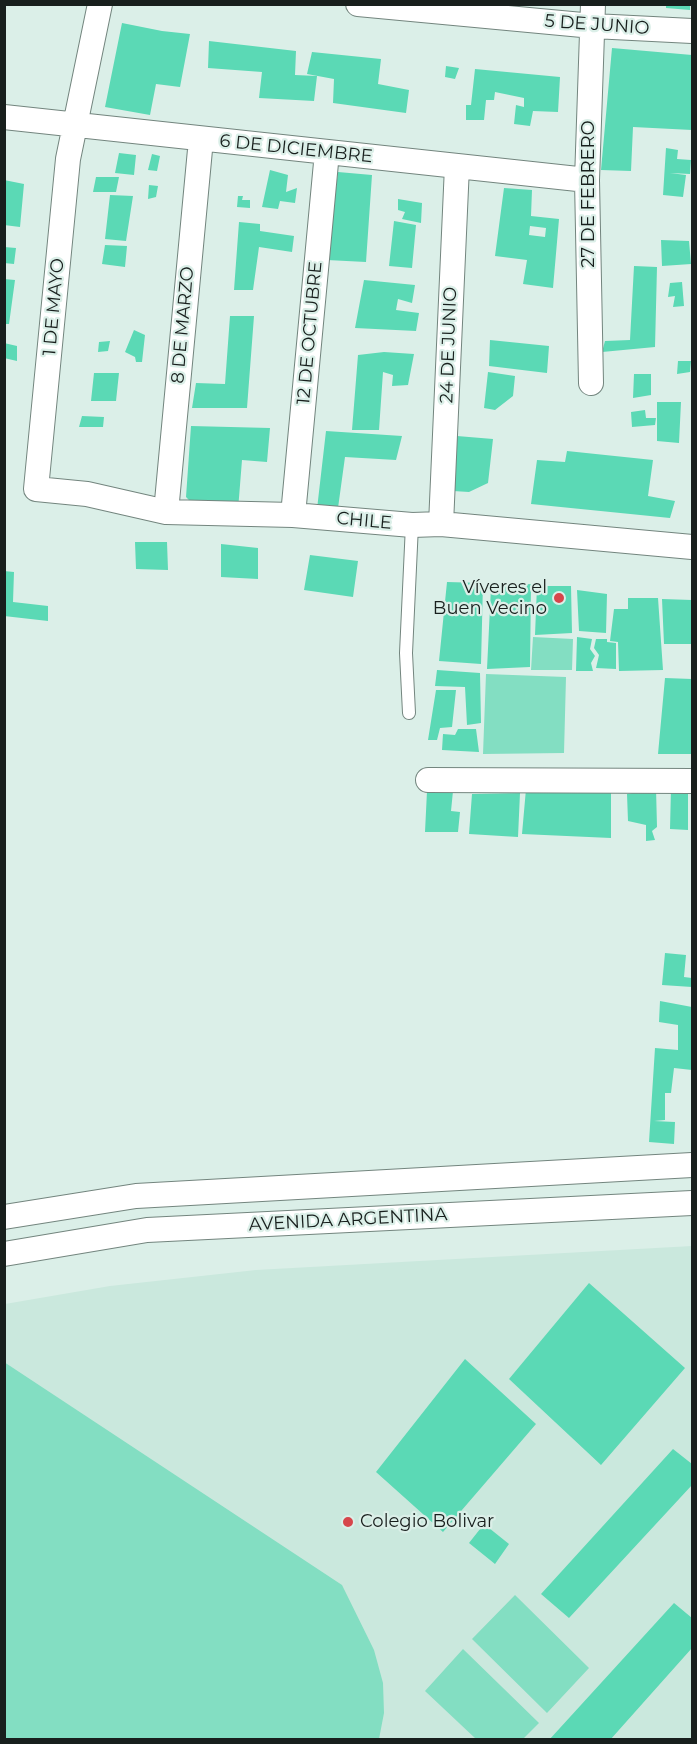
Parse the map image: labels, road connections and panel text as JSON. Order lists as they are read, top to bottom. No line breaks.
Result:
{"streets":{"street":["5 DE JUNIO","6 DE DICIEMBRE","27 DE FEBRERO","1 DE MAYO","8 DE MARZO","12 DE OCTUBRE","24 DE JUNIO","CHILE","AVENIDA ARGENTINA"]},"crossings":[["5 DE JUNIO","27 DE FEBRERO"],["6 DE DICIEMBRE","27 DE FEBRERO"],["6 DE DICIEMBRE","1 DE MAYO"],["6 DE DICIEMBRE","8 DE MARZO"],["6 DE DICIEMBRE","12 DE OCTUBRE"],["6 DE DICIEMBRE","24 DE JUNIO"],["1 DE MAYO","CHILE"],["8 DE MARZO","CHILE"],["12 DE OCTUBRE","CHILE"],["24 DE JUNIO","CHILE"]],"places":["Víveres el Buen Vecino","Colegio Bolivar"]}
